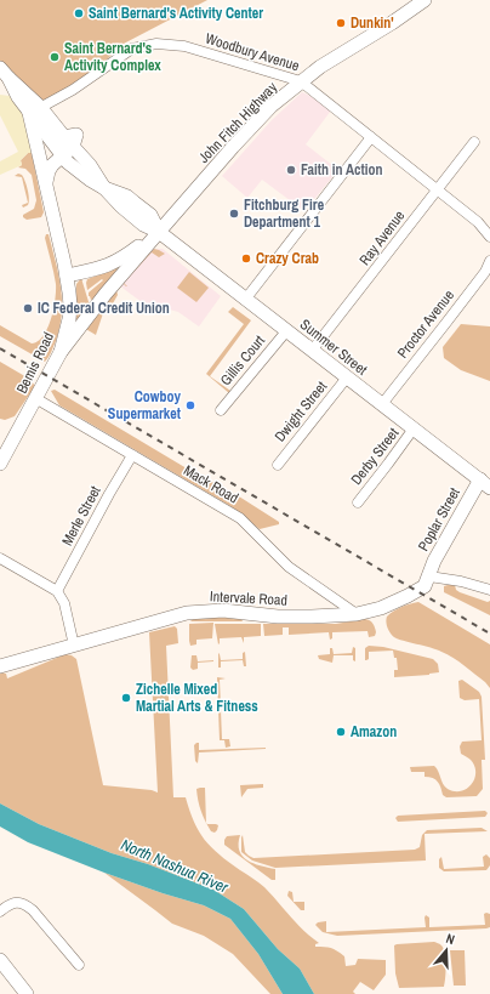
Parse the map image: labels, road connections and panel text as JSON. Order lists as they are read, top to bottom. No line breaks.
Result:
{"streets":{"main road":["John Fitch Highway","Summer Street","Bemis Road","Poplar Street","Intervale Road"],"street":["Woodbury Avenue","Ray Avenue","Proctor Avenue","Gillis Court","Dwight Street","Derby Street","Mack Road","Merle Street"]},"crossings":[["Woodbury Avenue","John Fitch Highway"],["Woodbury Avenue","Ray Avenue"],["Woodbury Avenue","Bemis Road"],["John Fitch Highway","Summer Street"],["John Fitch Highway","Bemis Road"],["Ray Avenue","Summer Street"],["Proctor Avenue","Summer Street"],["Summer Street","Gillis Court"],["Summer Street","Dwight Street"],["Summer Street","Derby Street"],["Summer Street","Poplar Street"],["Bemis Road","Mack Road"],["Mack Road","Merle Street"],["Mack Road","Intervale Road"],["Poplar Street","Intervale Road"]],"water":["North Nashua River"],"places":["Saint Bernard's Activity Center","Dunkin'","Saint Bernard's Activity Complex","Faith in Action","Fitchburg Fire Department 1","Crazy Crab","IC Federal Credit Union","Cowboy Supermarket","Zichelle Mixed Martial Arts & Fitness","Amazon"],"north":"top"}
